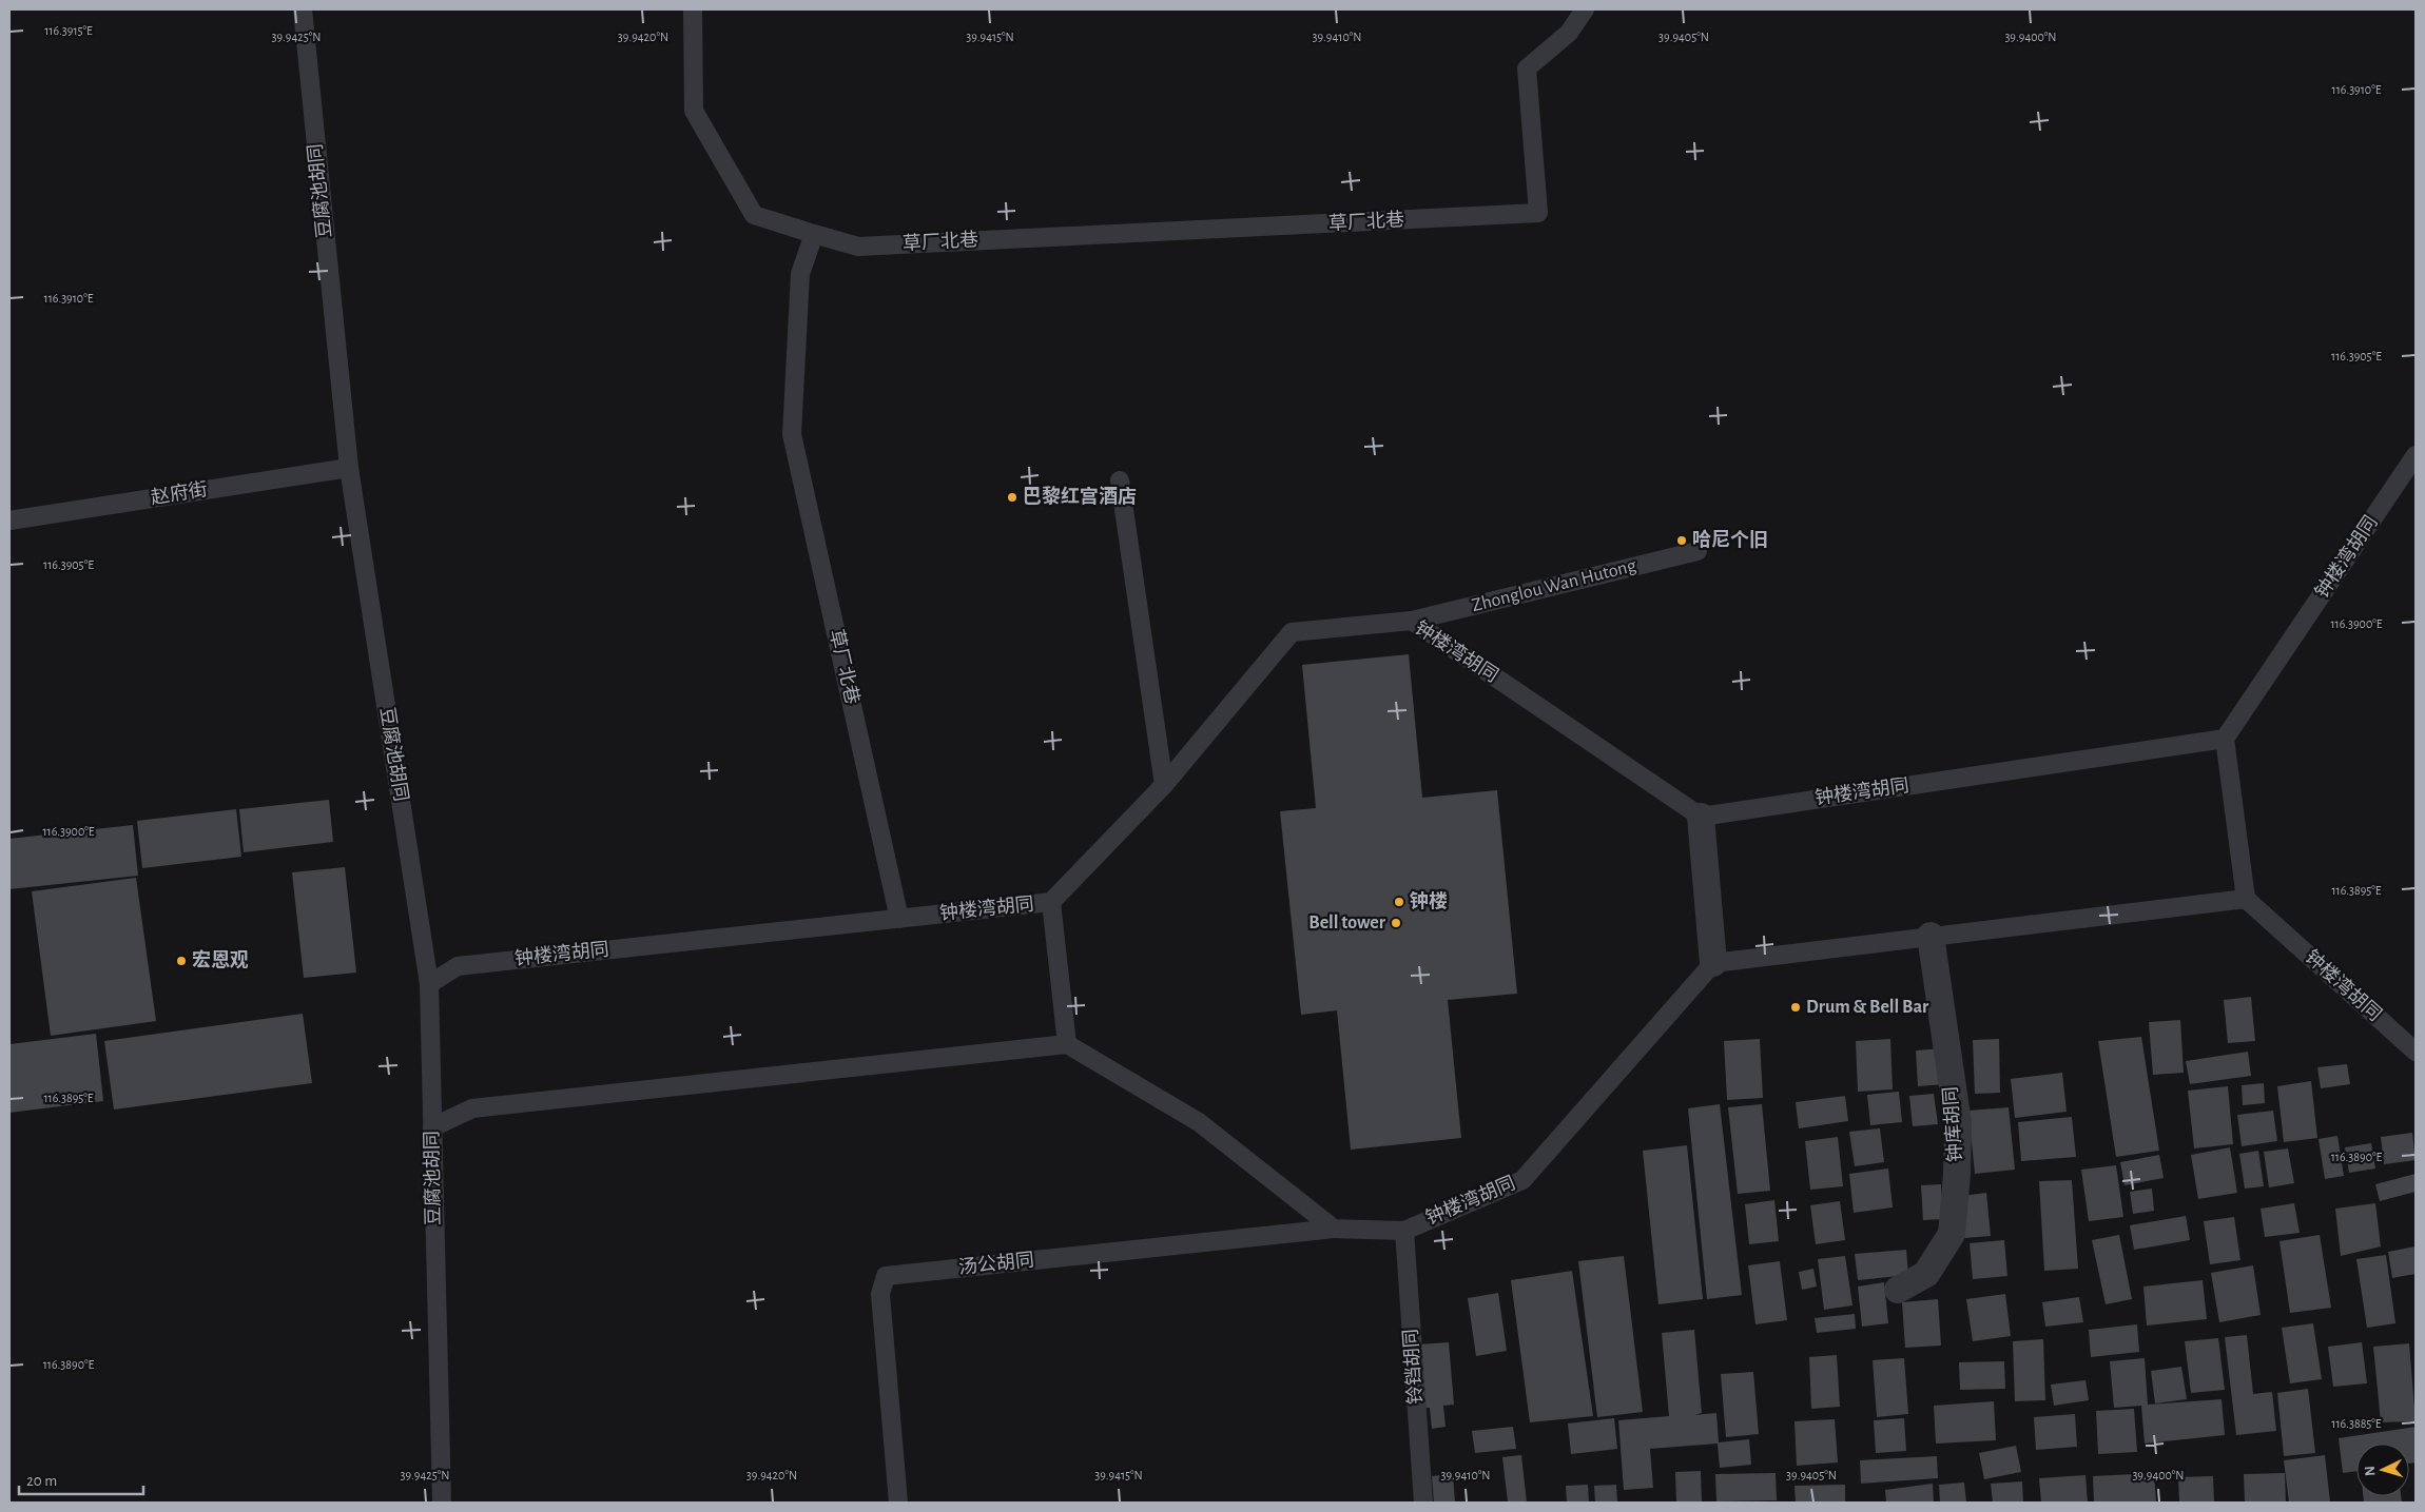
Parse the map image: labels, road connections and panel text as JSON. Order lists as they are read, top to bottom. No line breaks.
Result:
{"streets":{"street":["钟库胡同"],"lane":["豆腐池胡同","草厂北巷","赵府街","钟楼湾胡同","Zhonglou Wan Hutong","汤公胡同","铃铛胡同"]},"crossings":[["豆腐池胡同","赵府街"],["豆腐池胡同","钟楼湾胡同"],["草厂北巷","钟楼湾胡同"],["钟楼湾胡同","Zhonglou Wan Hutong"],["钟楼湾胡同","汤公胡同"],["钟楼湾胡同","铃铛胡同"]],"places":["巴黎红宫酒店","哈尼个旧","钟楼","Bell tower","宏恩观","Drum & Bell Bar"],"scale_bar":"20 m","north":"left","coordinates":["116.3915°E","39.9425°N","39.9420°N","39.9415°N","39.9410°N","39.9405°N","39.9400°N","116.3910°E","116.3905°E","116.3900°E","116.3895°E","116.3890°E","116.3885°E"]}
